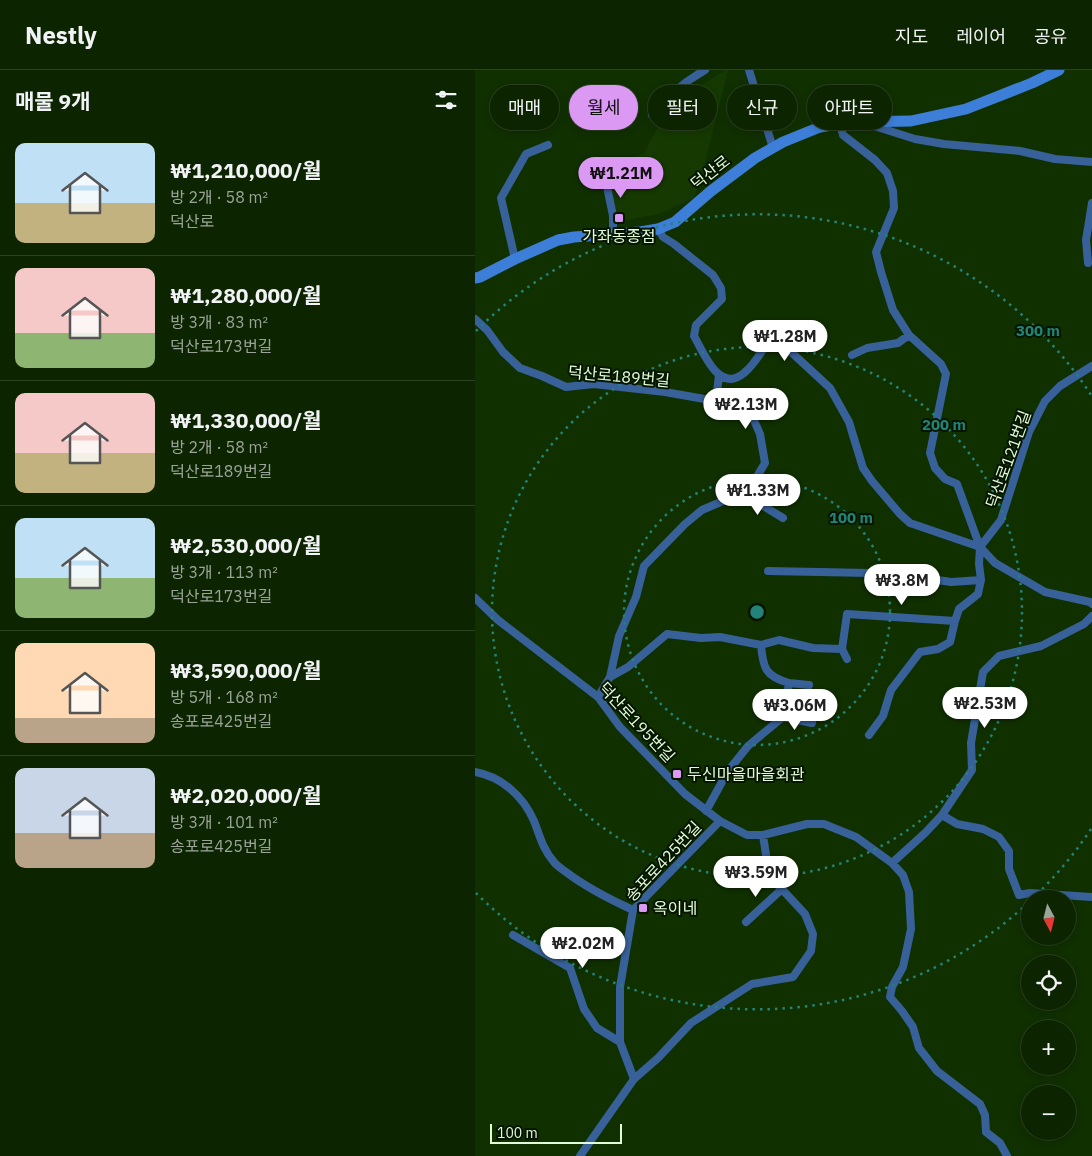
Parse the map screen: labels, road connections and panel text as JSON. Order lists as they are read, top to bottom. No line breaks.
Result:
{"streets":{"street":["덕산로","덕산로189번길","덕산로121번길","덕산로195번길","송포로425번길"]},"crossings":[["덕산로195번길","송포로425번길"]],"places":{"transit":["가좌동종점","두신마을마을회관","옥이네"]},"scale_bar":"100 m","north":"bottom","page":{"header":"Nestly","nav":["지도","레이어","공유"],"heading":"매물 9개","chip":["매매","월세","필터","신규","아파트"],"list":[{"name":"₩1,210,000/월","note":"방 2개 · 58 m² · 덕산로"},{"name":"₩1,280,000/월","note":"방 3개 · 83 m² · 덕산로173번길"},{"name":"₩1,330,000/월","note":"방 2개 · 58 m² · 덕산로189번길"},{"name":"₩2,530,000/월","note":"방 3개 · 113 m² · 덕산로173번길"},{"name":"₩3,590,000/월","note":"방 5개 · 168 m² · 송포로425번길"},{"name":"₩2,020,000/월","note":"방 3개 · 101 m² · 송포로425번길"}],"price":["₩1.21M","₩1.28M","₩2.13M","₩1.33M","₩3.8M","₩2.53M","₩3.06M","₩3.59M","₩2.02M"],"map_buttons":["+","−"],"scale":"100 m"},"rings":["300 m","200 m","100 m"]}
